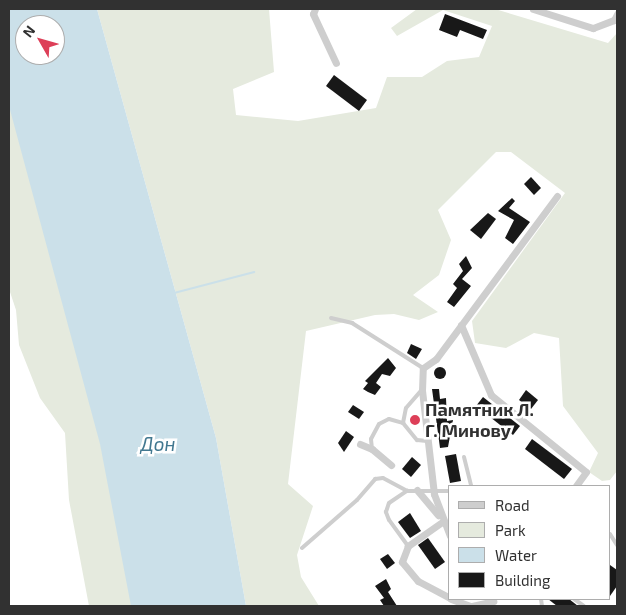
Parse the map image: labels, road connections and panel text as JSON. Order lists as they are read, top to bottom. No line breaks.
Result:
{"water":["Дон"],"places":["Памятник Л. Г. Минову"],"legend":["Road","Park","Water","Building"],"north":"top left"}
